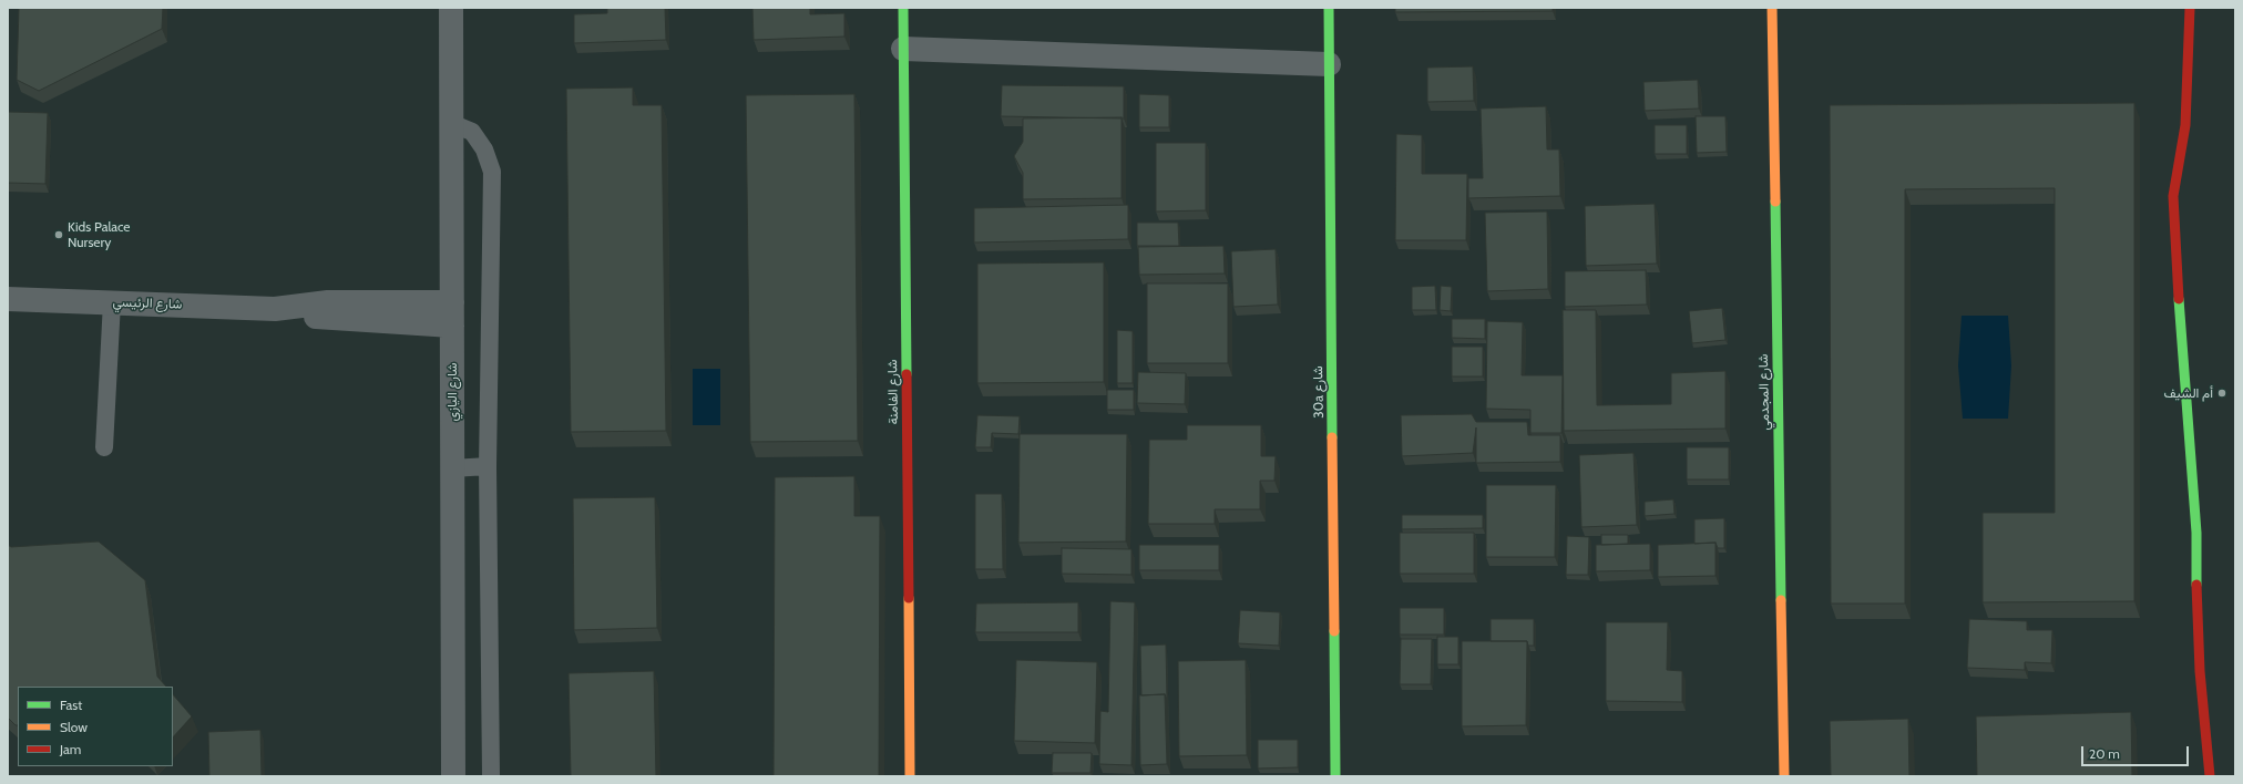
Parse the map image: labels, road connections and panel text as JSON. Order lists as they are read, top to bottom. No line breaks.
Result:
{"streets":{"street":["شارع الرئيسي","شارع اليازي","شارع الفامنة","30a شارع","شارع المجدمي"]},"crossings":[["شارع الرئيسي","شارع اليازي"]],"places":["Kids Palace Nursery","أم الشيف"],"legend":["Fast","Slow","Jam"],"scale_bar":"20 m"}
